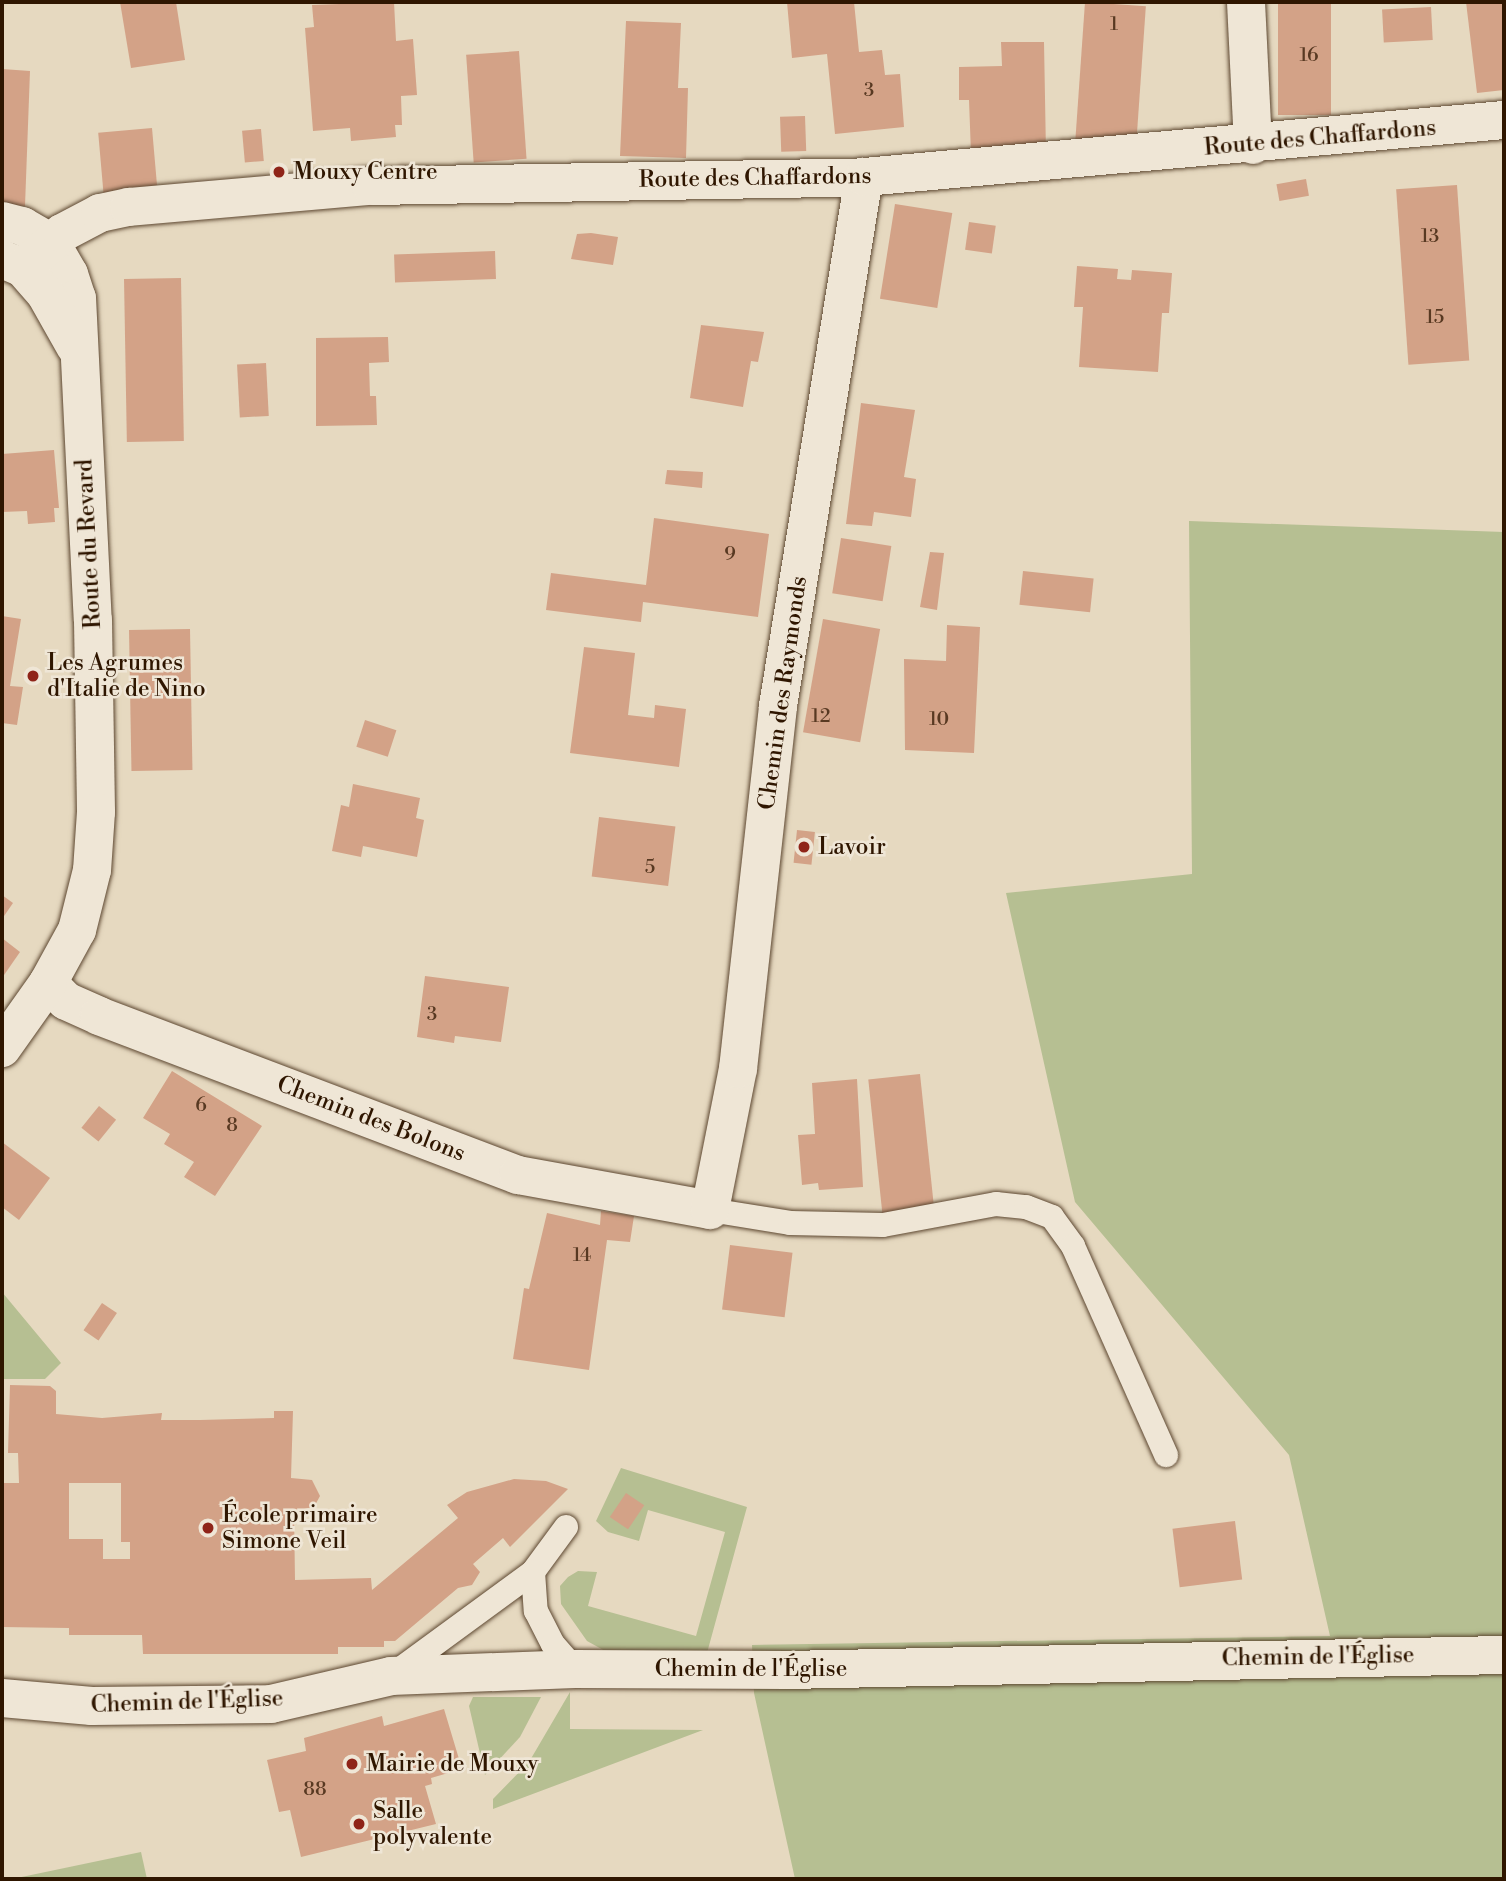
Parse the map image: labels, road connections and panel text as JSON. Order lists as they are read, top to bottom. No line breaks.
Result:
{"streets":{"street":["Route des Chaffardons","Route du Revard","Chemin des Raymonds","Chemin des Bolons","Chemin de l'Église"]},"crossings":[["Route des Chaffardons","Route du Revard"],["Route des Chaffardons","Chemin des Raymonds"],["Route du Revard","Chemin des Bolons"],["Chemin des Raymonds","Chemin des Bolons"]],"places":["Mouxy Centre","Les Agrumes d'Italie de Nino","Lavoir","École primaire Simone Veil","Mairie de Mouxy","Salle polyvalente"],"house_numbers":["1","16","3","13","15","9","12","10","5","3","6","8","14","88"]}
